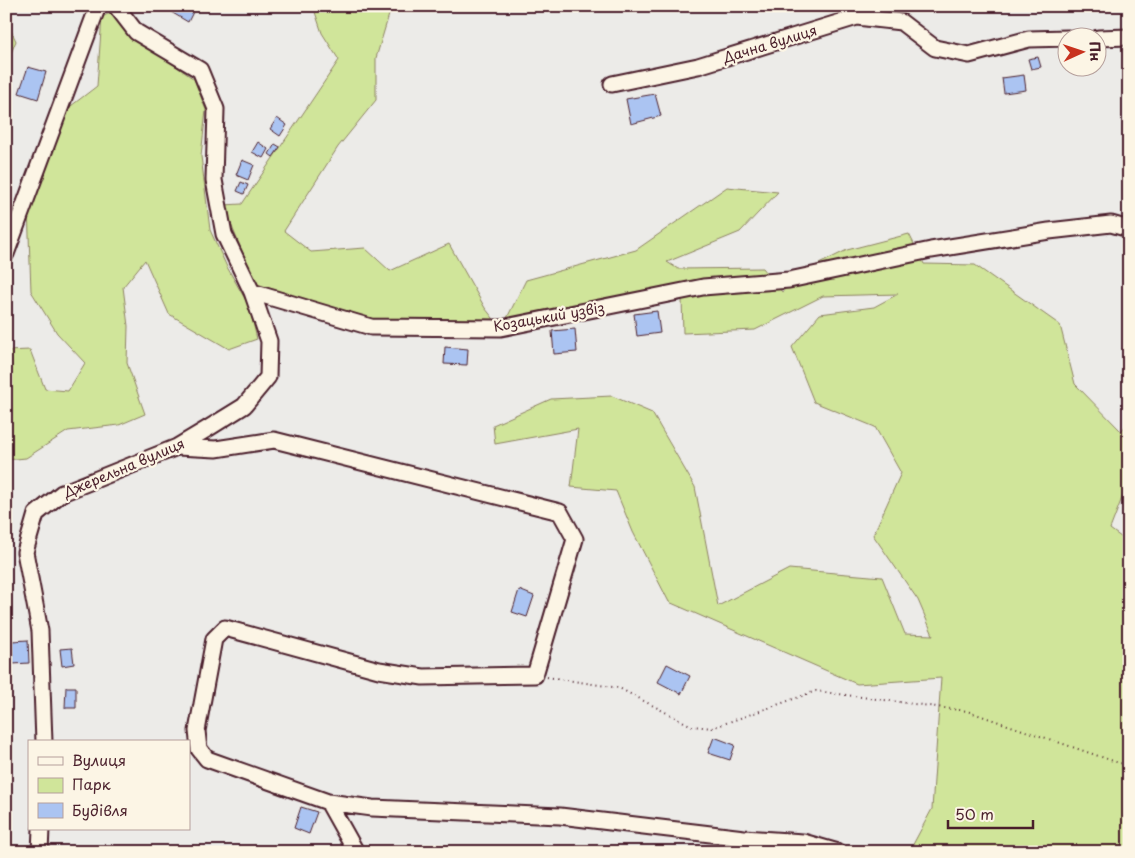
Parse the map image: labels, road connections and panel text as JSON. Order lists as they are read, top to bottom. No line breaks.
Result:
{"streets":{"street":["Дачна вулиця","Козацький узвіз","Джерельна вулиця"]},"crossings":[["Козацький узвіз","Джерельна вулиця"]],"legend":["Вулиця","Парк","Будівля"],"scale_bar":"50 m","north":"right"}
